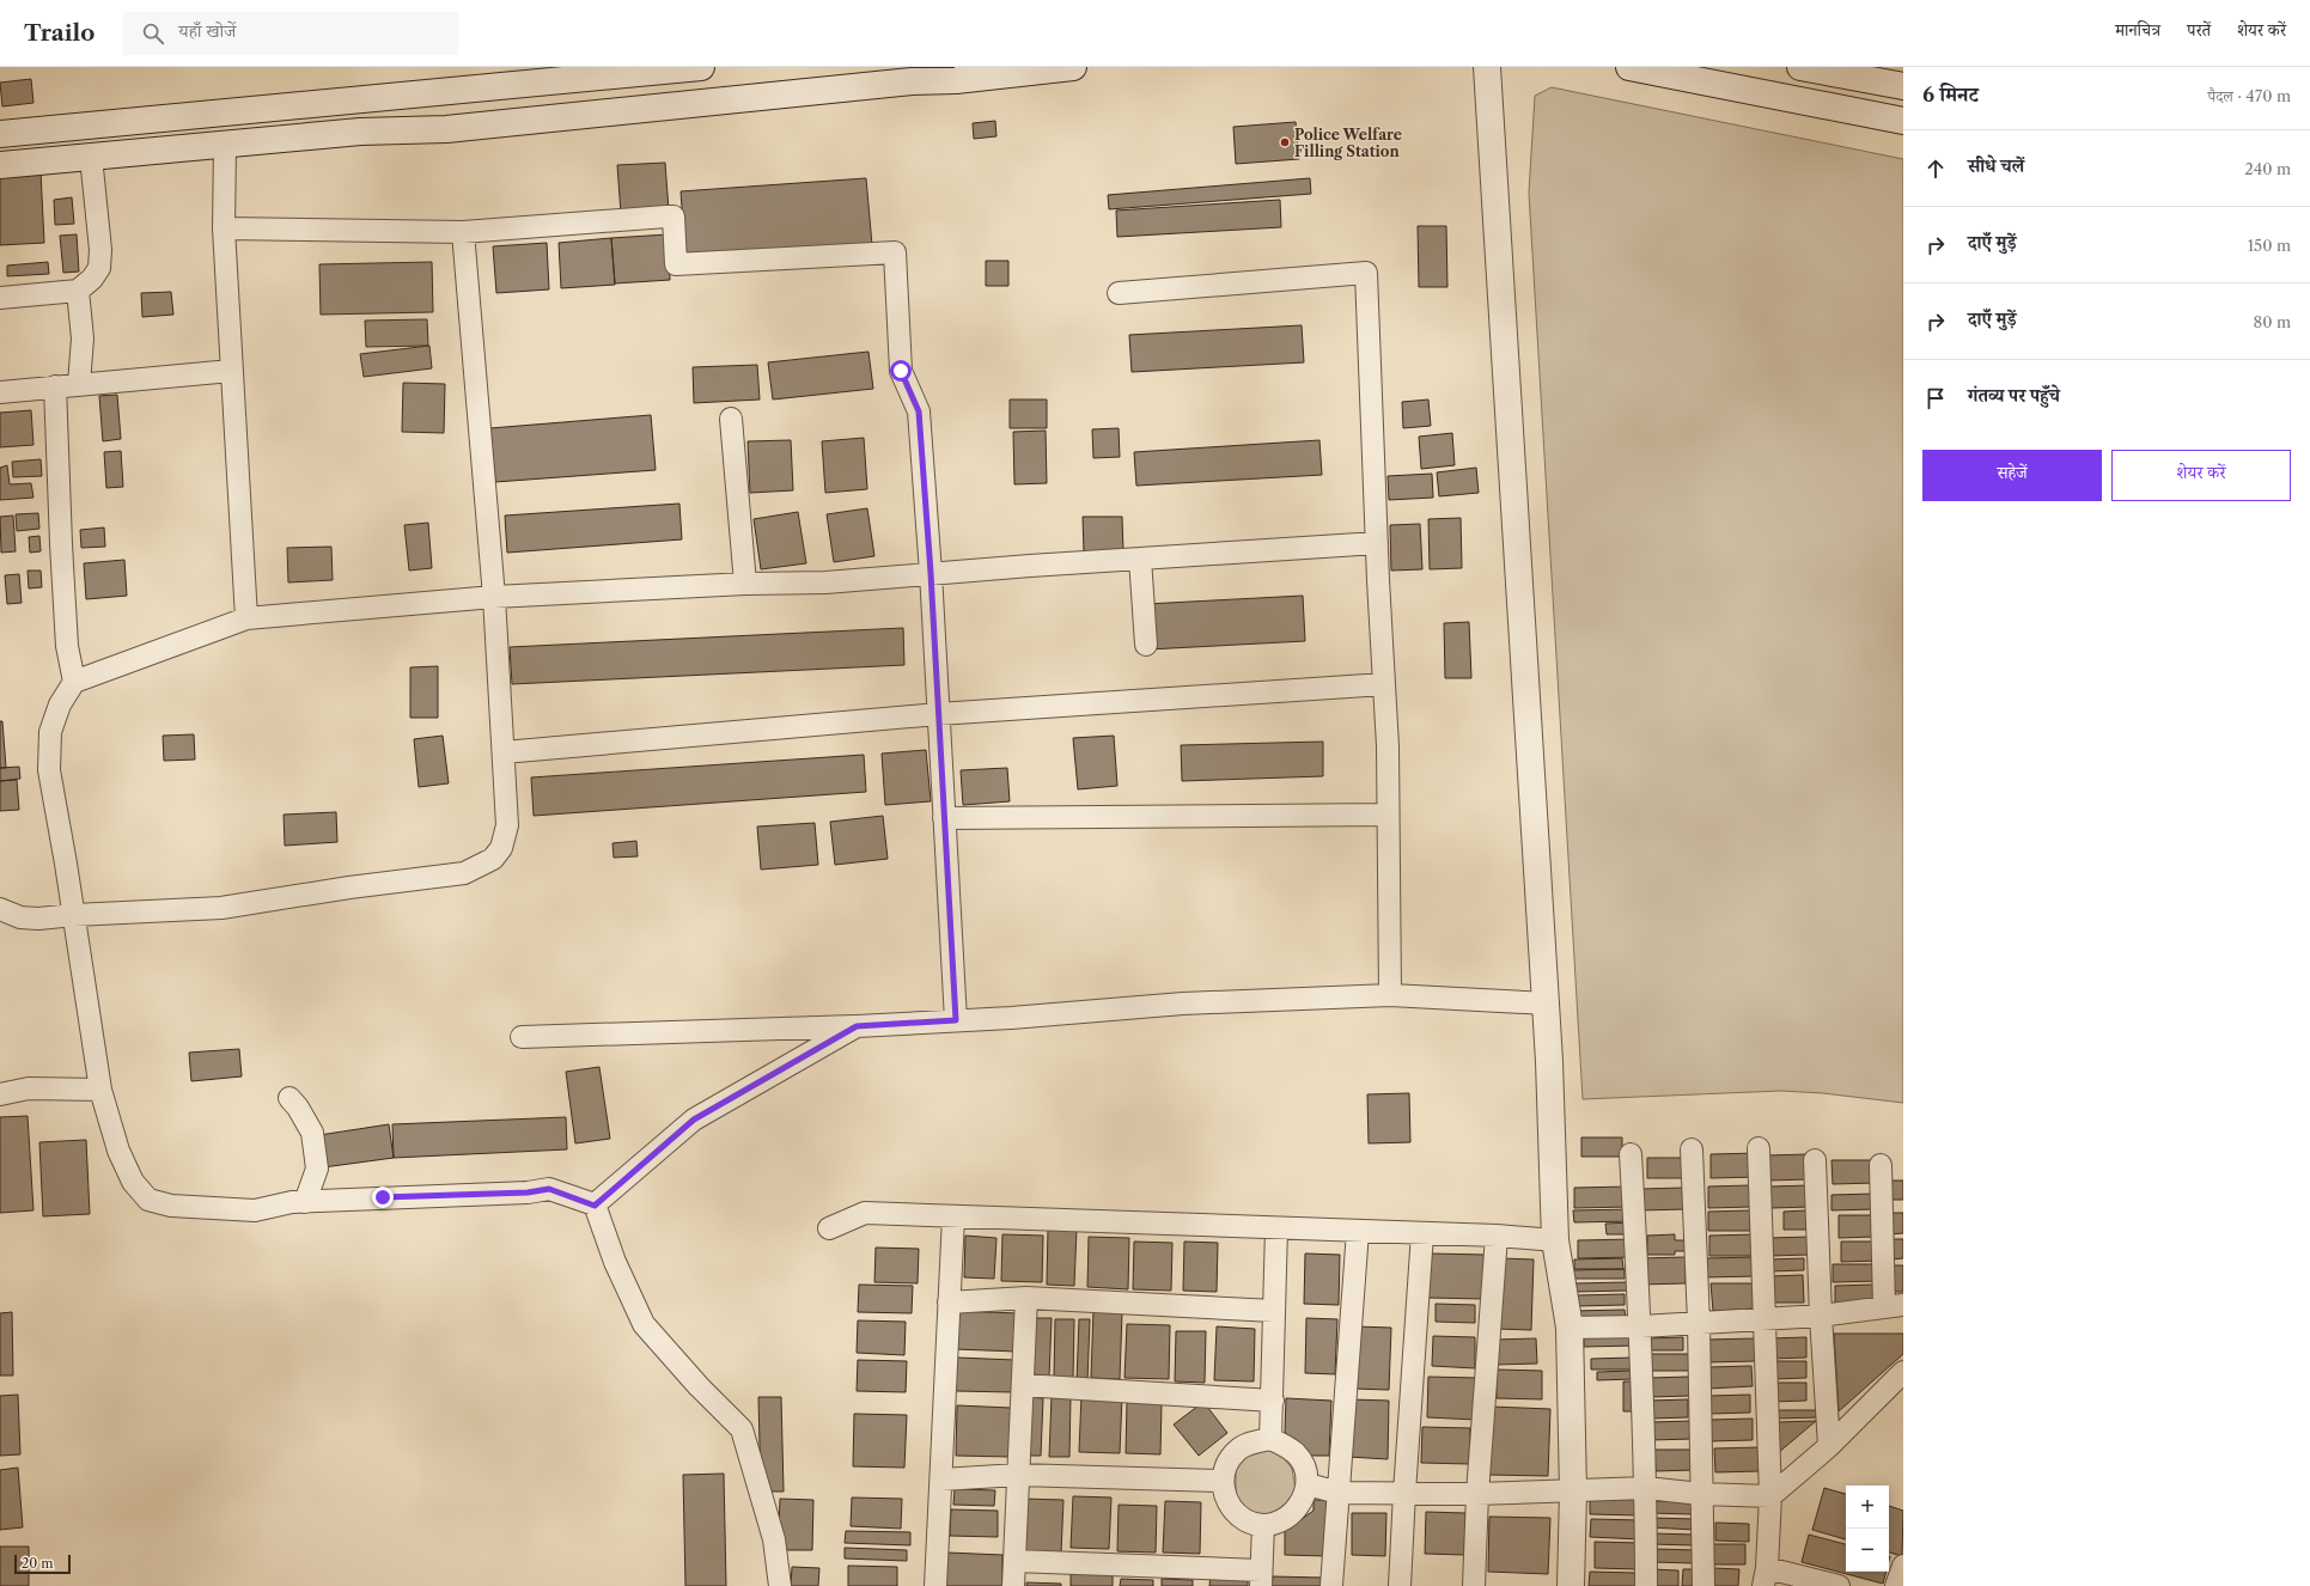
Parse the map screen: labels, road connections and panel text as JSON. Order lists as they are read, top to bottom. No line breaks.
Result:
{"places":["Police Welfare Filling Station"],"scale_bar":"20 m","page":{"header":"Trailo","search":"यहाँ खोजें","nav":["मानचित्र","परतें","शेयर करें"],"heading":["6 मिनट","पैदल · 470 m"],"list":[["सीधे चलें","240 m"],["दाएँ मुड़ें","150 m"],["दाएँ मुड़ें","80 m"],"गंतव्य पर पहुँचे"],"buttons":["सहेजें","शेयर करें"],"map_buttons":["+","−"],"scale":"20 m"}}
